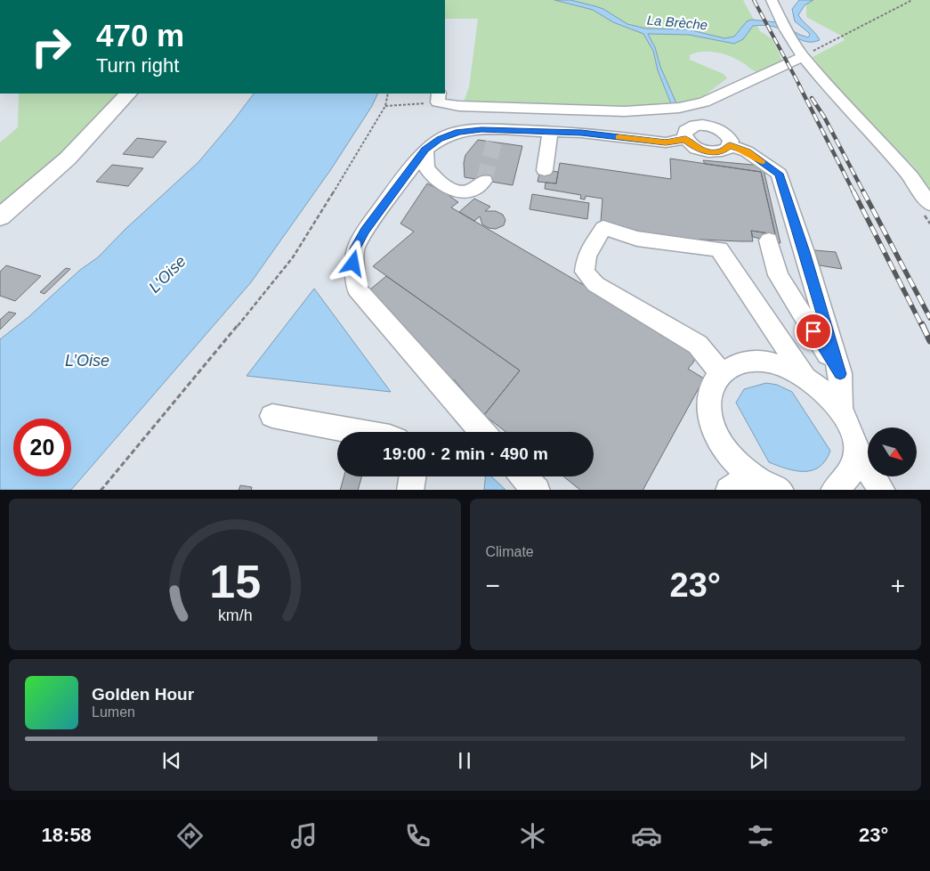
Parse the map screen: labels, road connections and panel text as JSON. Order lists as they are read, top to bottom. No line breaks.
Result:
{"water":["La Brèche","L'Oise","L’Oise"],"north":"bottom right","page":{"turn":["470 m","Turn right"],"limit":"20","trip":"19:00 · 2 min · 490 m","tile":"Climate","heat":["−","23°","+"],"song":["Golden Hour","Lumen"],"tabs":["18:58","23°"],"gauge":["15","km/h"]}}
